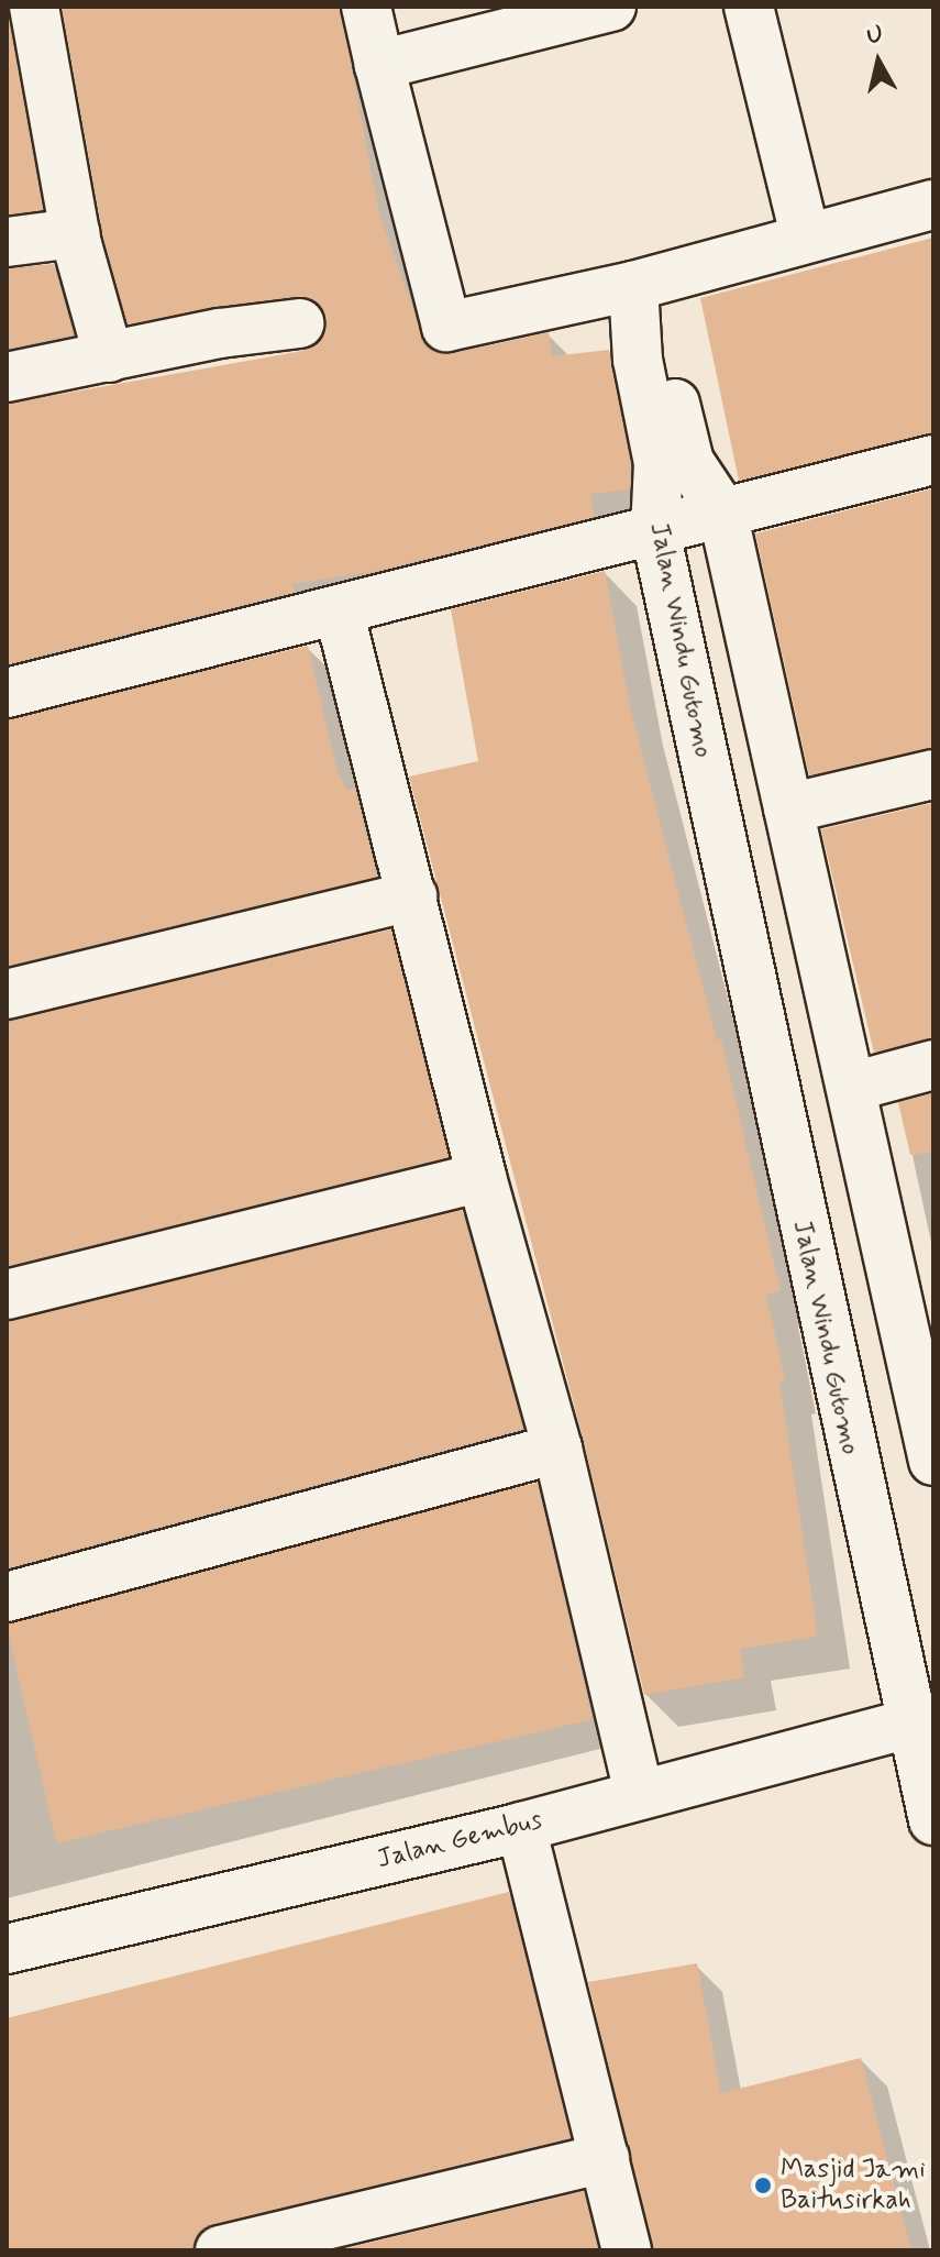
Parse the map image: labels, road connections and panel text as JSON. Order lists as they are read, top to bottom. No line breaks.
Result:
{"streets":{"street":["Jalan Windu Gutomo","Jalan Gembus"]},"crossings":[["Jalan Windu Gutomo","Jalan Gembus"]],"places":["Masjid Jami Baitusirkah"],"north":"top"}
